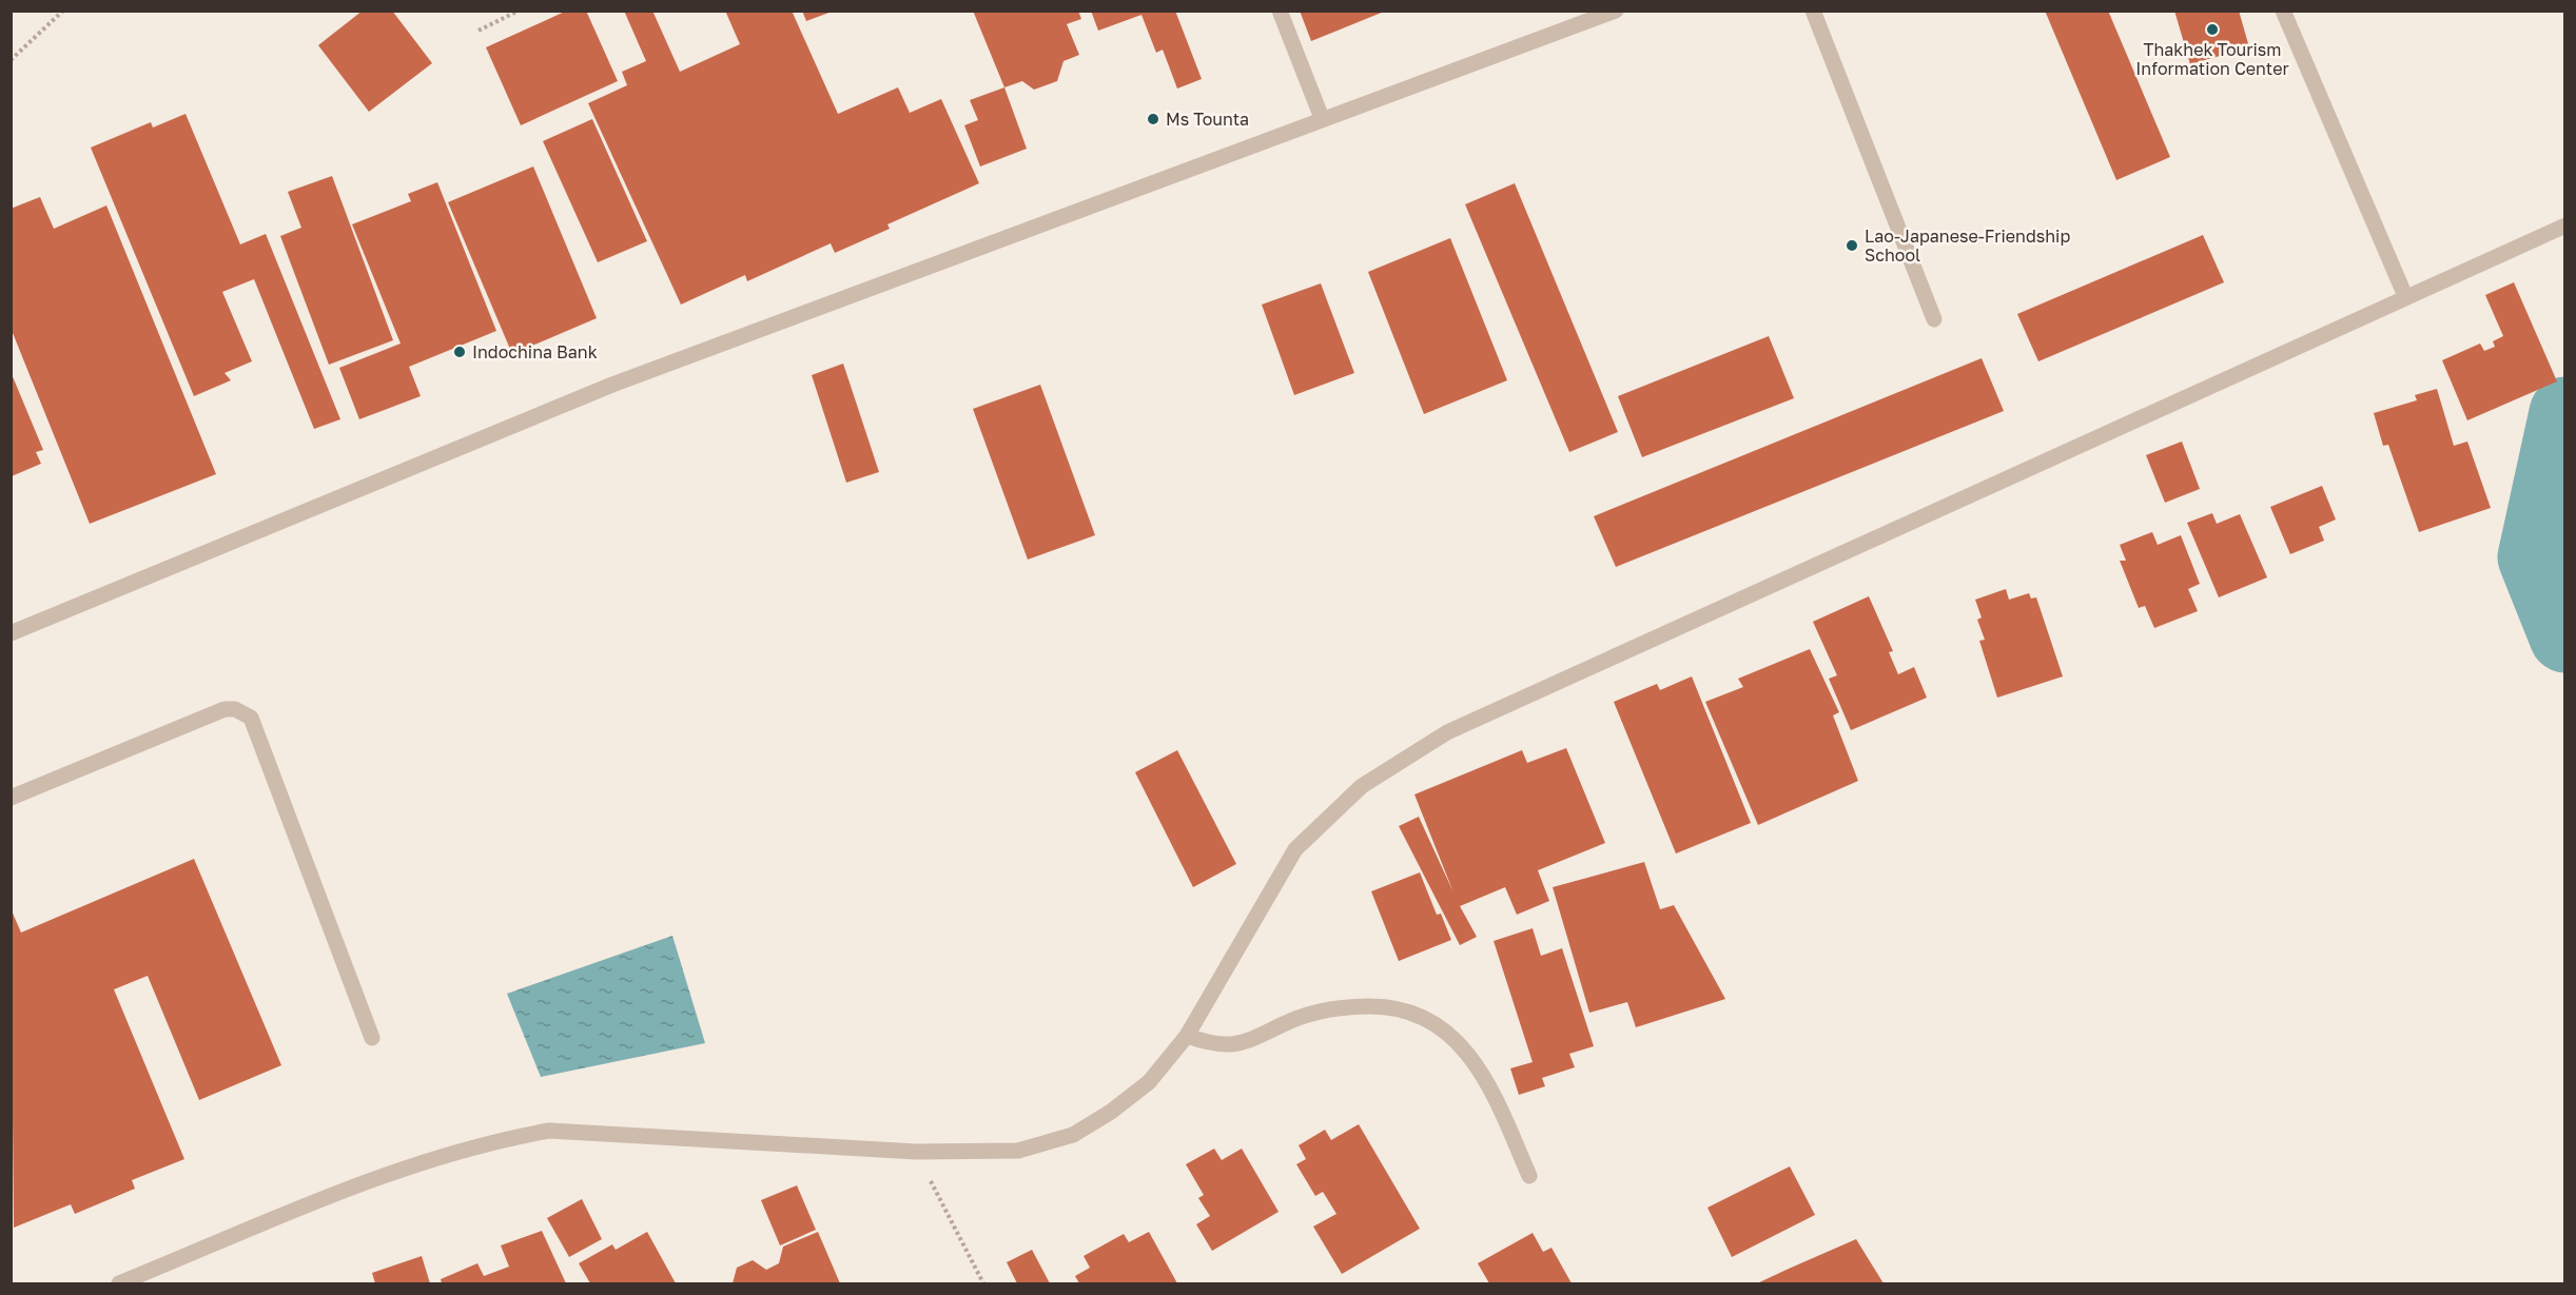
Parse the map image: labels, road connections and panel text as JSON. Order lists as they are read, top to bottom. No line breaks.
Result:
{"places":["Thakhek Tourism Information Center","Ms Tounta","Lao-Japanese-Friendship School","Indochina Bank"]}
